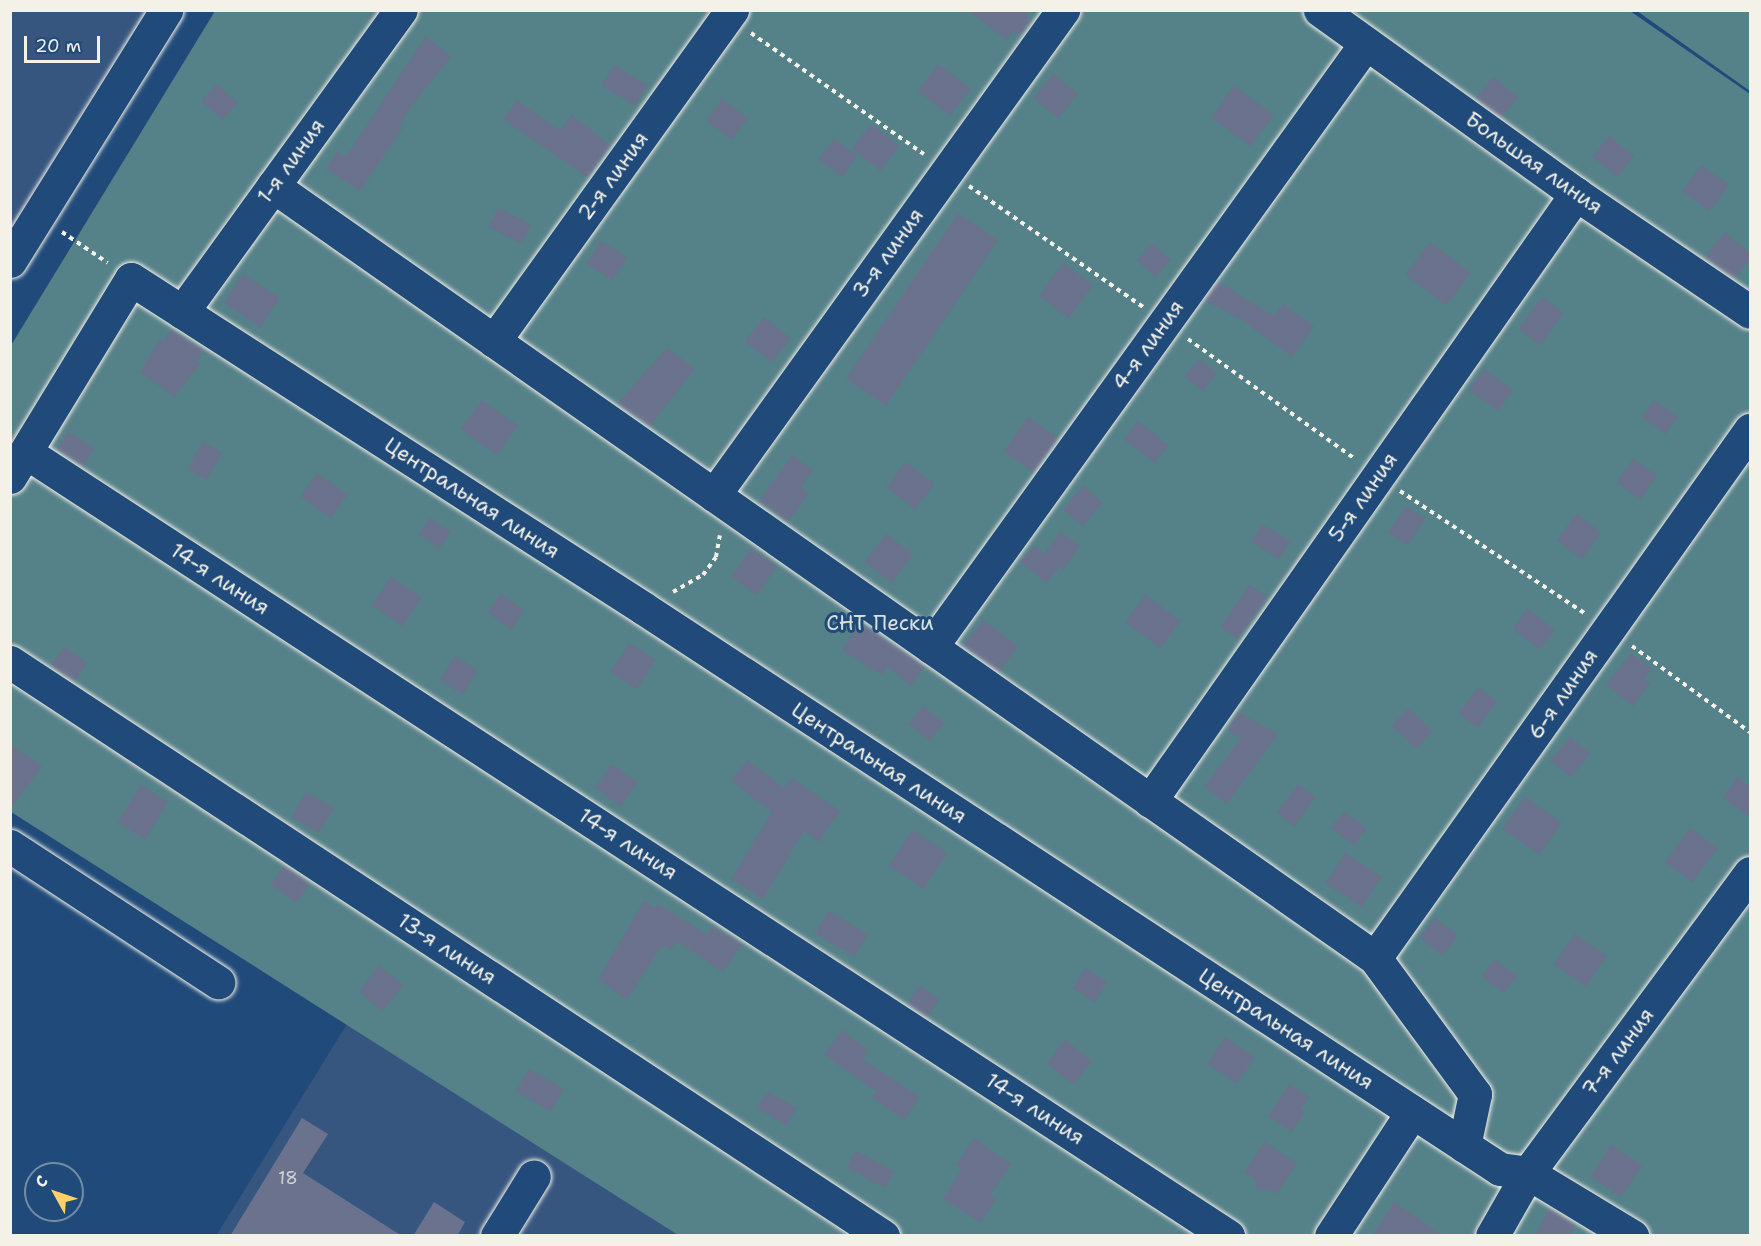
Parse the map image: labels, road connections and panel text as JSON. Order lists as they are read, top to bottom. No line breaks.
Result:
{"streets":{"street":["1-я линия","Большая линия","2-я линия","3-я линия","4-я линия","5-я линия","Центральная линия","14-я линия","6-я линия","13-я линия","7-я линия"]},"crossings":[["1-я линия","Центральная линия"],["Большая линия","4-я линия"],["Большая линия","5-я линия"],["Центральная линия","14-я линия"],["Центральная линия","7-я линия"]],"parks":["СНТ Пески"],"house_numbers":["18"],"scale_bar":"20 m","north":"top left"}
